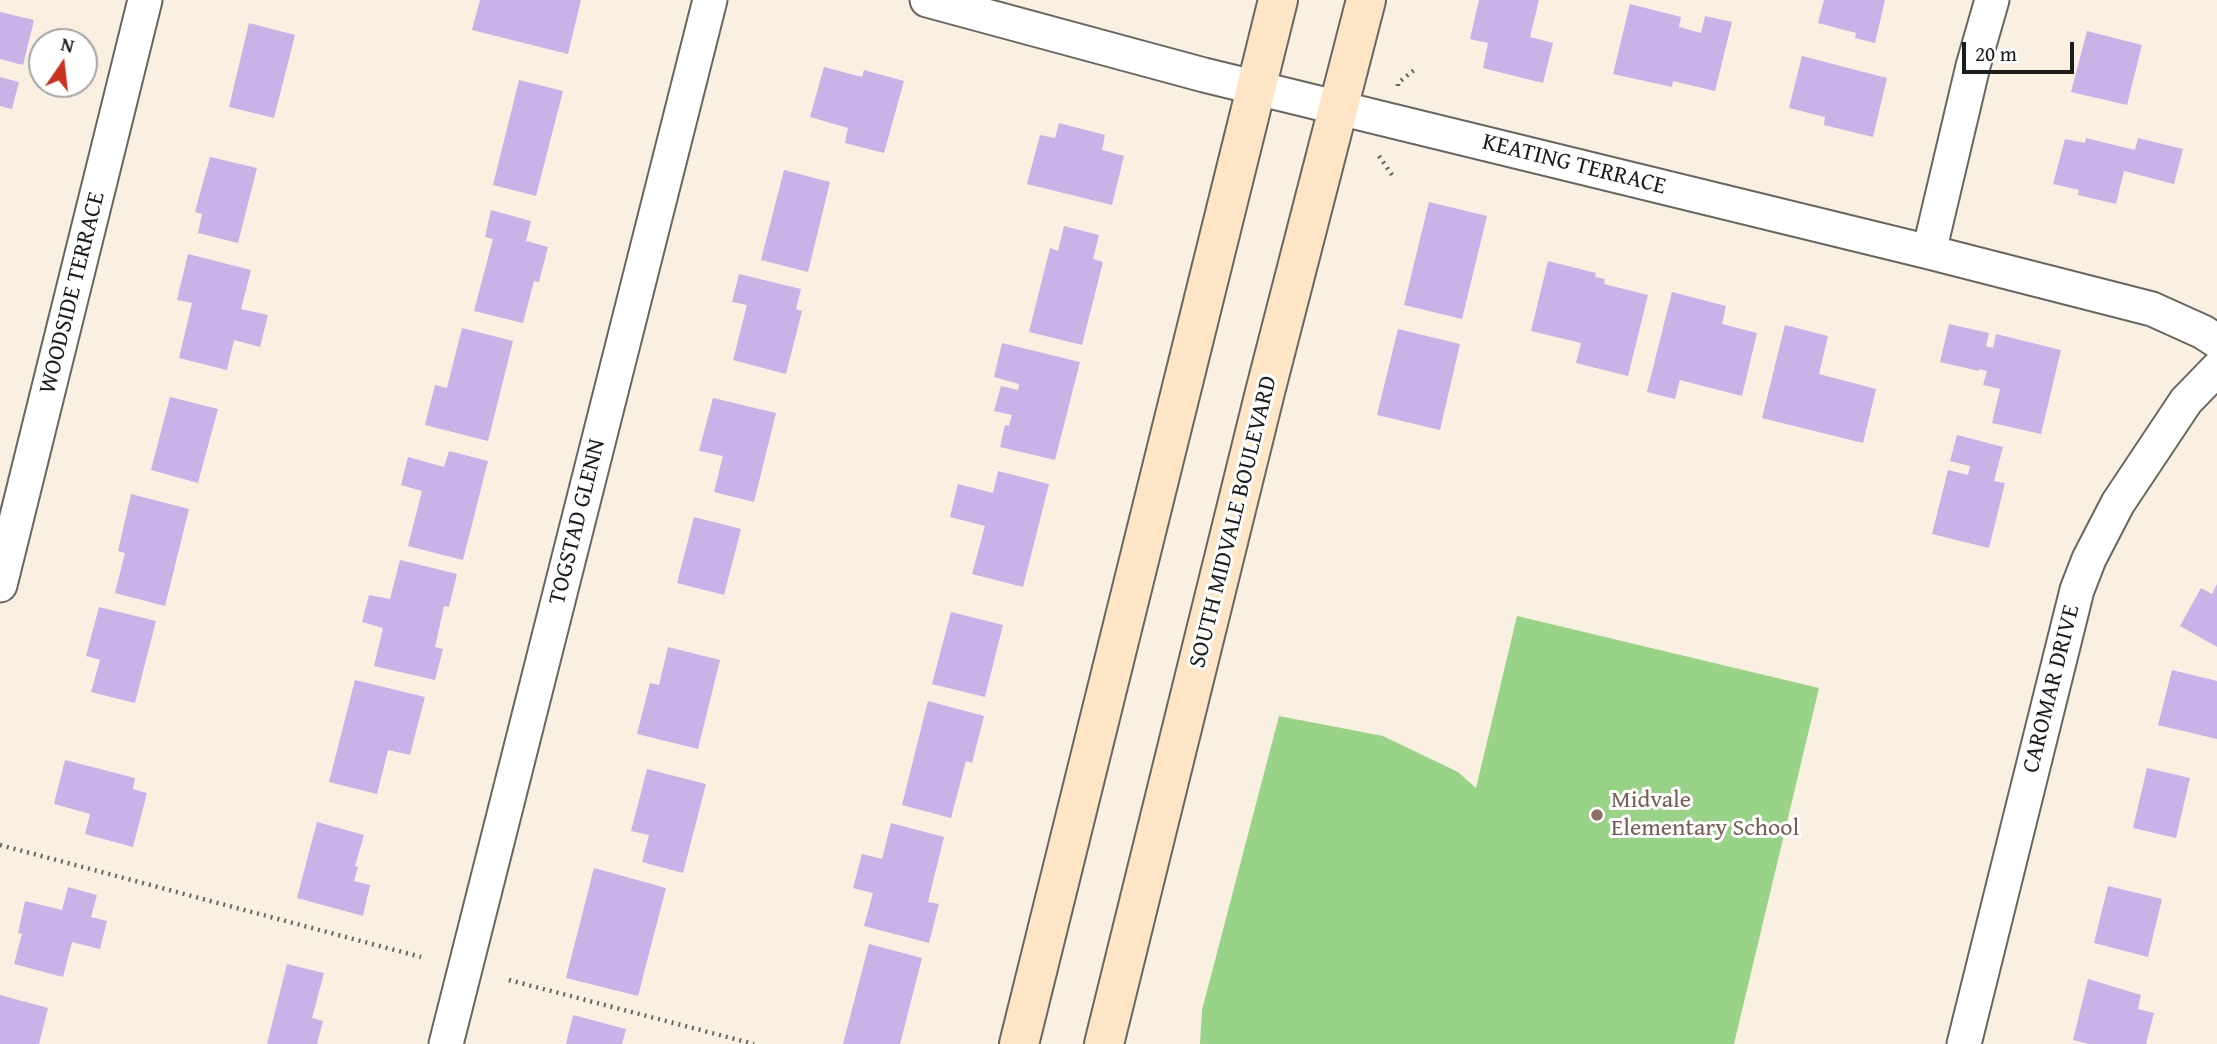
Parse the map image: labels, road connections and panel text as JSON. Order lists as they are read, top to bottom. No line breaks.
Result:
{"streets":{"main road":["SOUTH MIDVALE BOULEVARD"],"street":["KEATING TERRACE","WOODSIDE TERRACE","TOGSTAD GLENN","CAROMAR DRIVE"]},"crossings":[["KEATING TERRACE","SOUTH MIDVALE BOULEVARD"]],"places":["Midvale Elementary School"],"scale_bar":"20 m","north":"top"}
